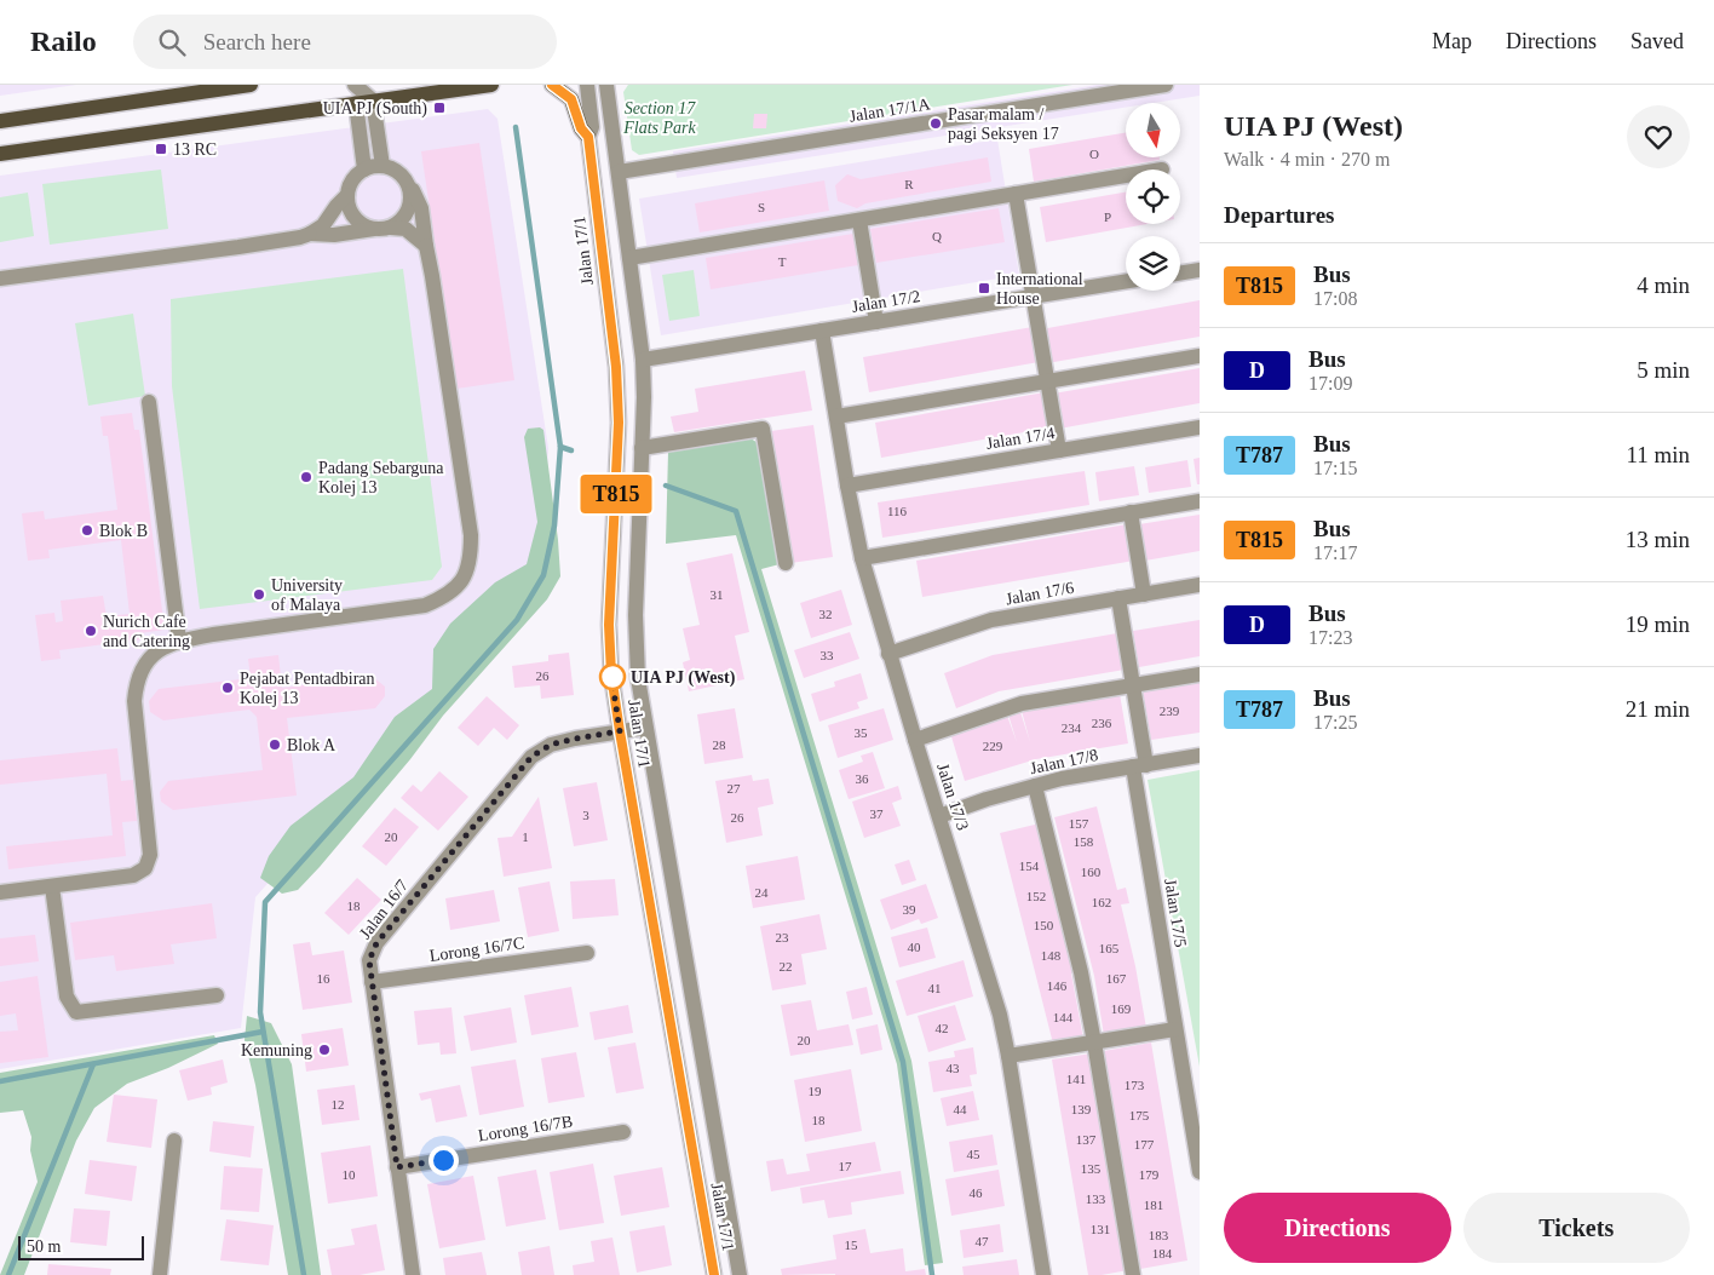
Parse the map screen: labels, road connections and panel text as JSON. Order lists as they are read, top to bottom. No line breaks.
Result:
{"streets":{"street":["Jalan 17/1A","Jalan 17/1","Jalan 17/2","Jalan 17/4","Jalan 17/6","Jalan 17/8","Jalan 17/3","Jalan 16/7","Jalan 17/5","Lorong 16/7C","Lorong 16/7B"]},"crossings":[["Jalan 17/1A","Jalan 17/1"],["Jalan 17/1","Jalan 17/2"],["Jalan 17/1","Jalan 16/7"],["Jalan 17/2","Jalan 17/3"],["Jalan 17/4","Jalan 17/3"],["Jalan 17/6","Jalan 17/3"],["Jalan 17/6","Jalan 17/5"],["Jalan 17/8","Jalan 17/3"],["Jalan 17/8","Jalan 17/5"],["Jalan 16/7","Lorong 16/7C"],["Jalan 16/7","Lorong 16/7B"]],"parks":["Section 17 Flats Park"],"places":{"transit":["UIA PJ (South)","13 RC","International House"],"other":["Pasar malam / pagi Seksyen 17","Padang Sebarguna Kolej 13","Blok B","University of Malaya","Nurich Cafe and Catering","UIA PJ (West)","Pejabat Pentadbiran Kolej 13","Blok A","Kemuning"]},"lines":["bus line T815"],"house_numbers":["O","R","S","P","Q","T","116","31","32","33","26","239","236","234","35","28","229","36","27","37","3","26","157","20","1","158","154","160","24","152","162","18","39","150","23","40","165","148","22","16","167","146","41","169","144","42","20","43","141","173","19","12","44","139","175","18","137","177","45","17","135","10","179","46","133","181","131","183","47","15","184"],"scale_bar":"50 m","north":"bottom","page":{"header":"Railo","search":"Search here","nav":["Map","Directions","Saved"],"on_map":"T815","heading":[["UIA PJ (West)","Walk · 4 min · 270 m"],"Departures"],"list":[{"mark":"T815","name":"Bus","note":"17:08","value":"4 min"},{"mark":"D","name":"Bus","note":"17:09","value":"5 min"},{"mark":"T787","name":"Bus","note":"17:15","value":"11 min"},{"mark":"T815","name":"Bus","note":"17:17","value":"13 min"},{"mark":"D","name":"Bus","note":"17:23","value":"19 min"},{"mark":"T787","name":"Bus","note":"17:25","value":"21 min"}],"buttons":["Directions","Tickets"],"scale":"50 m"}}
